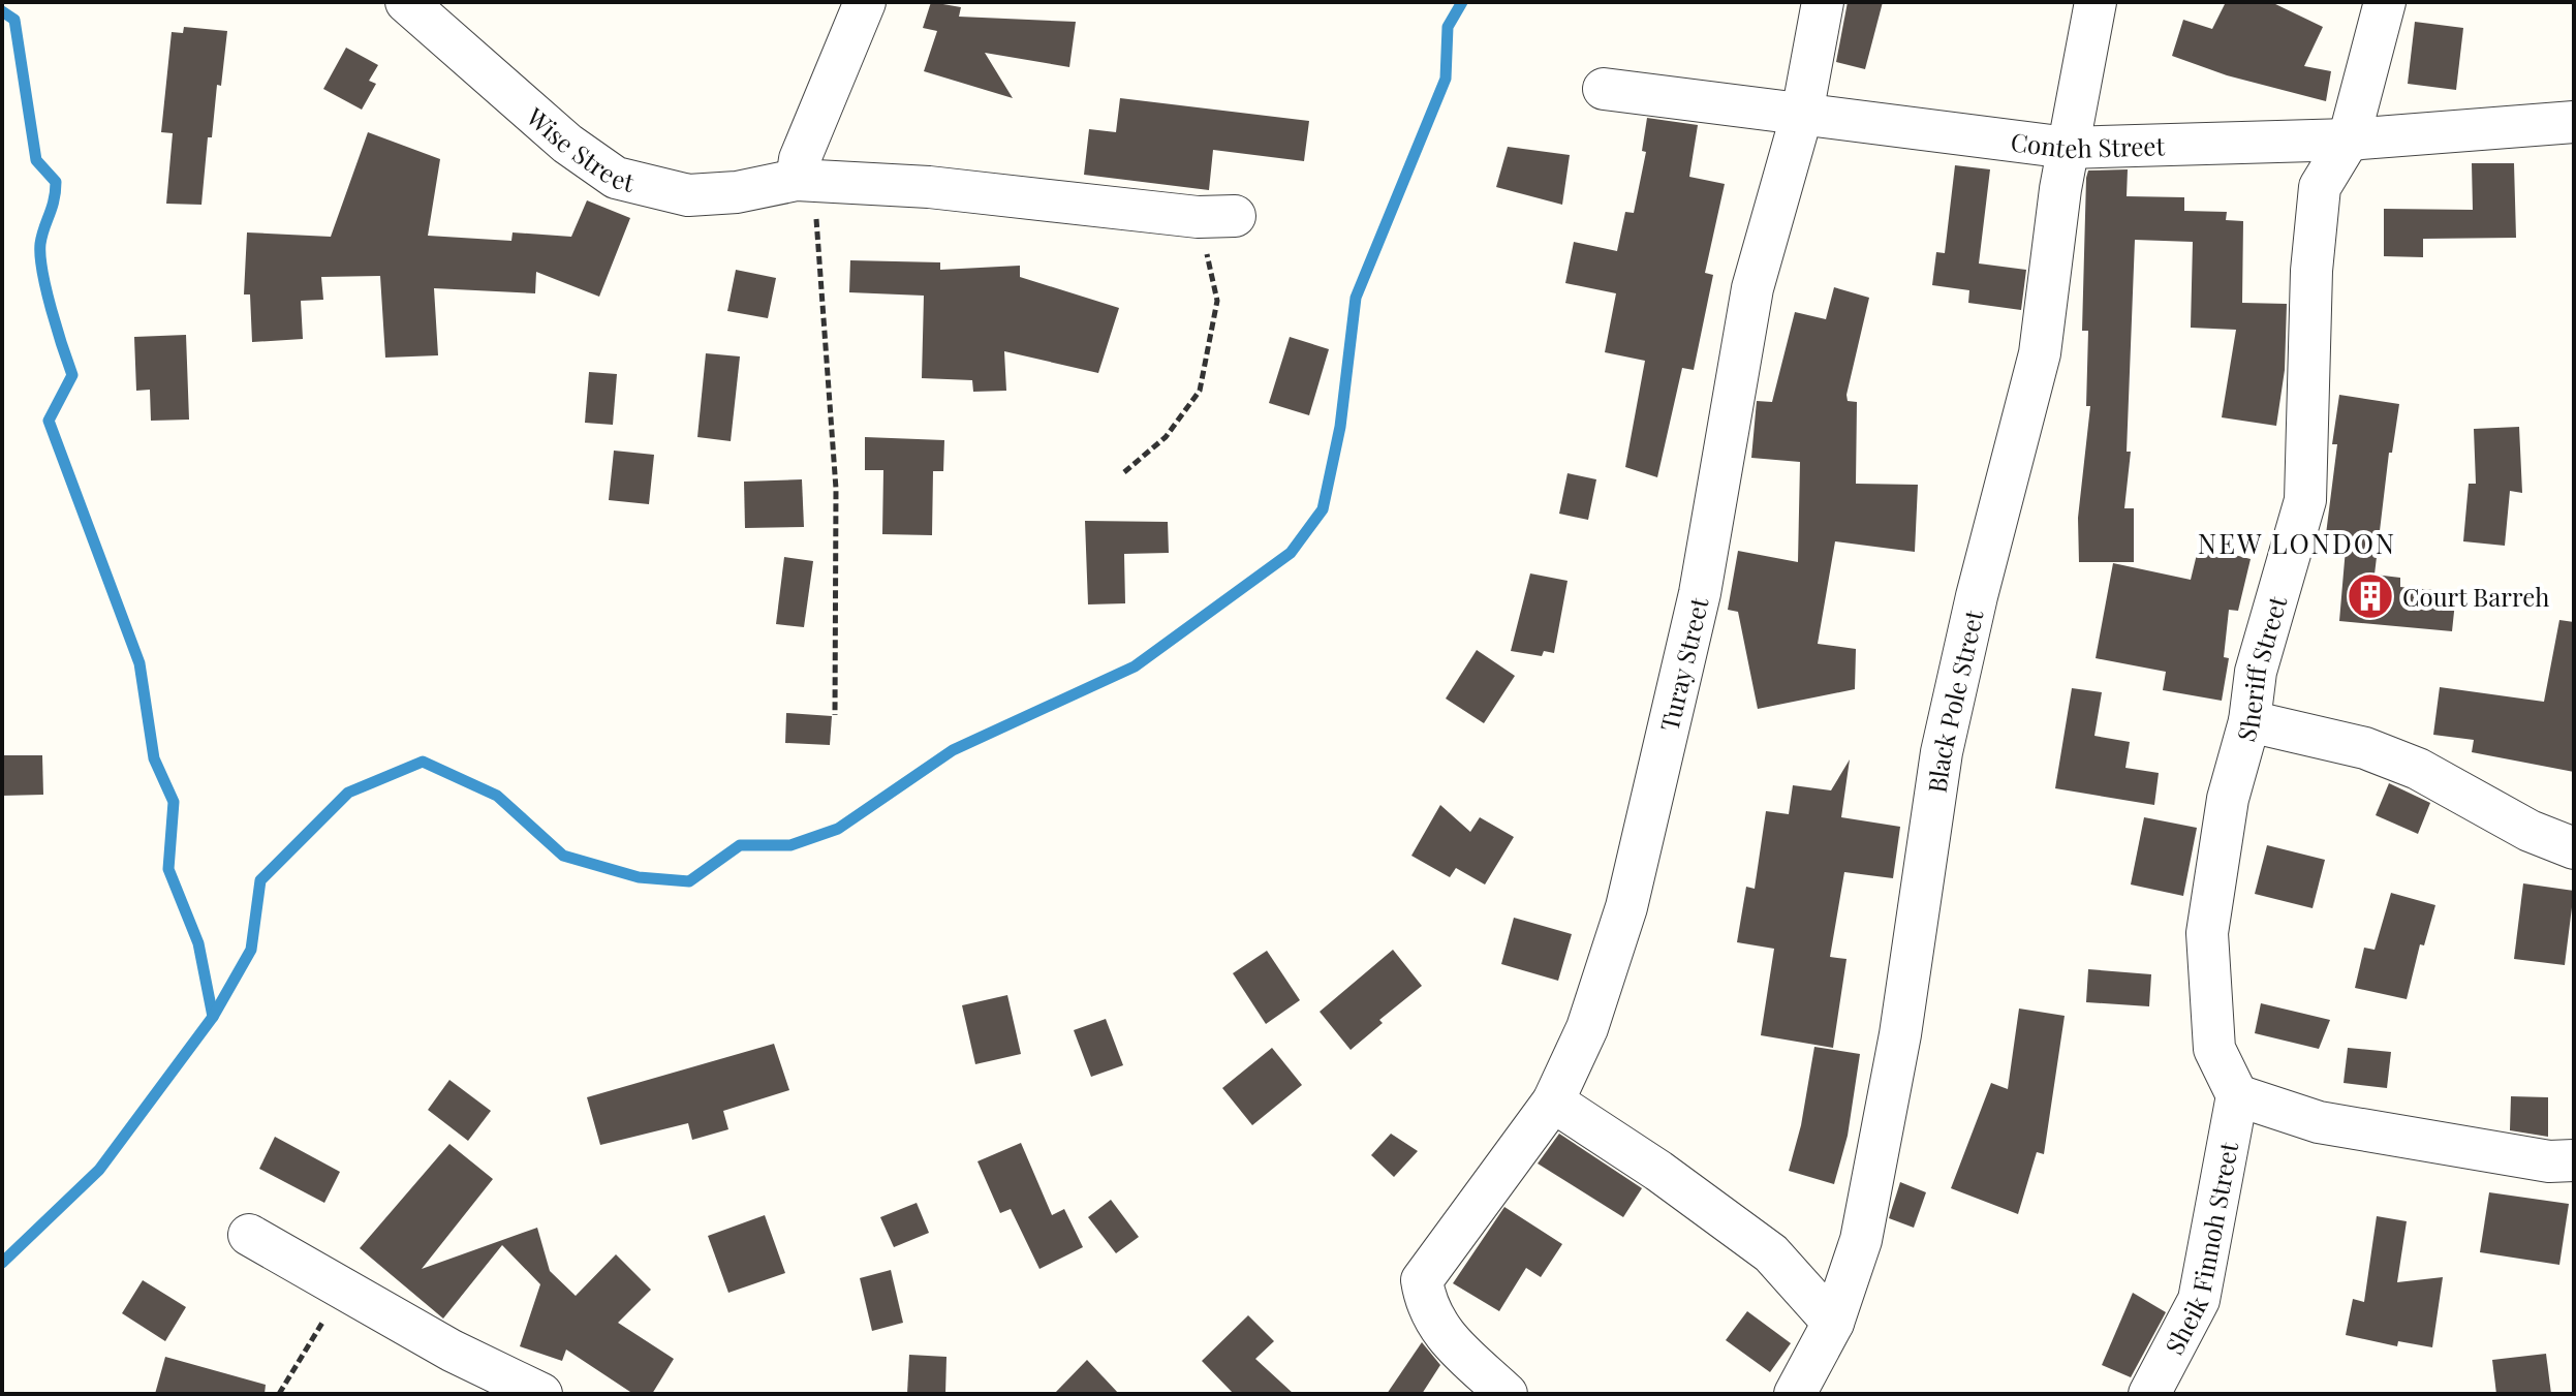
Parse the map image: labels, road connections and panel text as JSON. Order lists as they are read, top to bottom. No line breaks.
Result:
{"streets":{"street":["Conteh Street","Wise Street","Turay Street","Sheriff Street","Black Pole Street","Sheik Finnoh Street"]},"crossings":[["Conteh Street","Turay Street"],["Conteh Street","Sheriff Street"],["Conteh Street","Black Pole Street"],["Sheriff Street","Sheik Finnoh Street"]],"districts":["NEW LONDON"],"places":{"building":["Court Barreh"]}}
